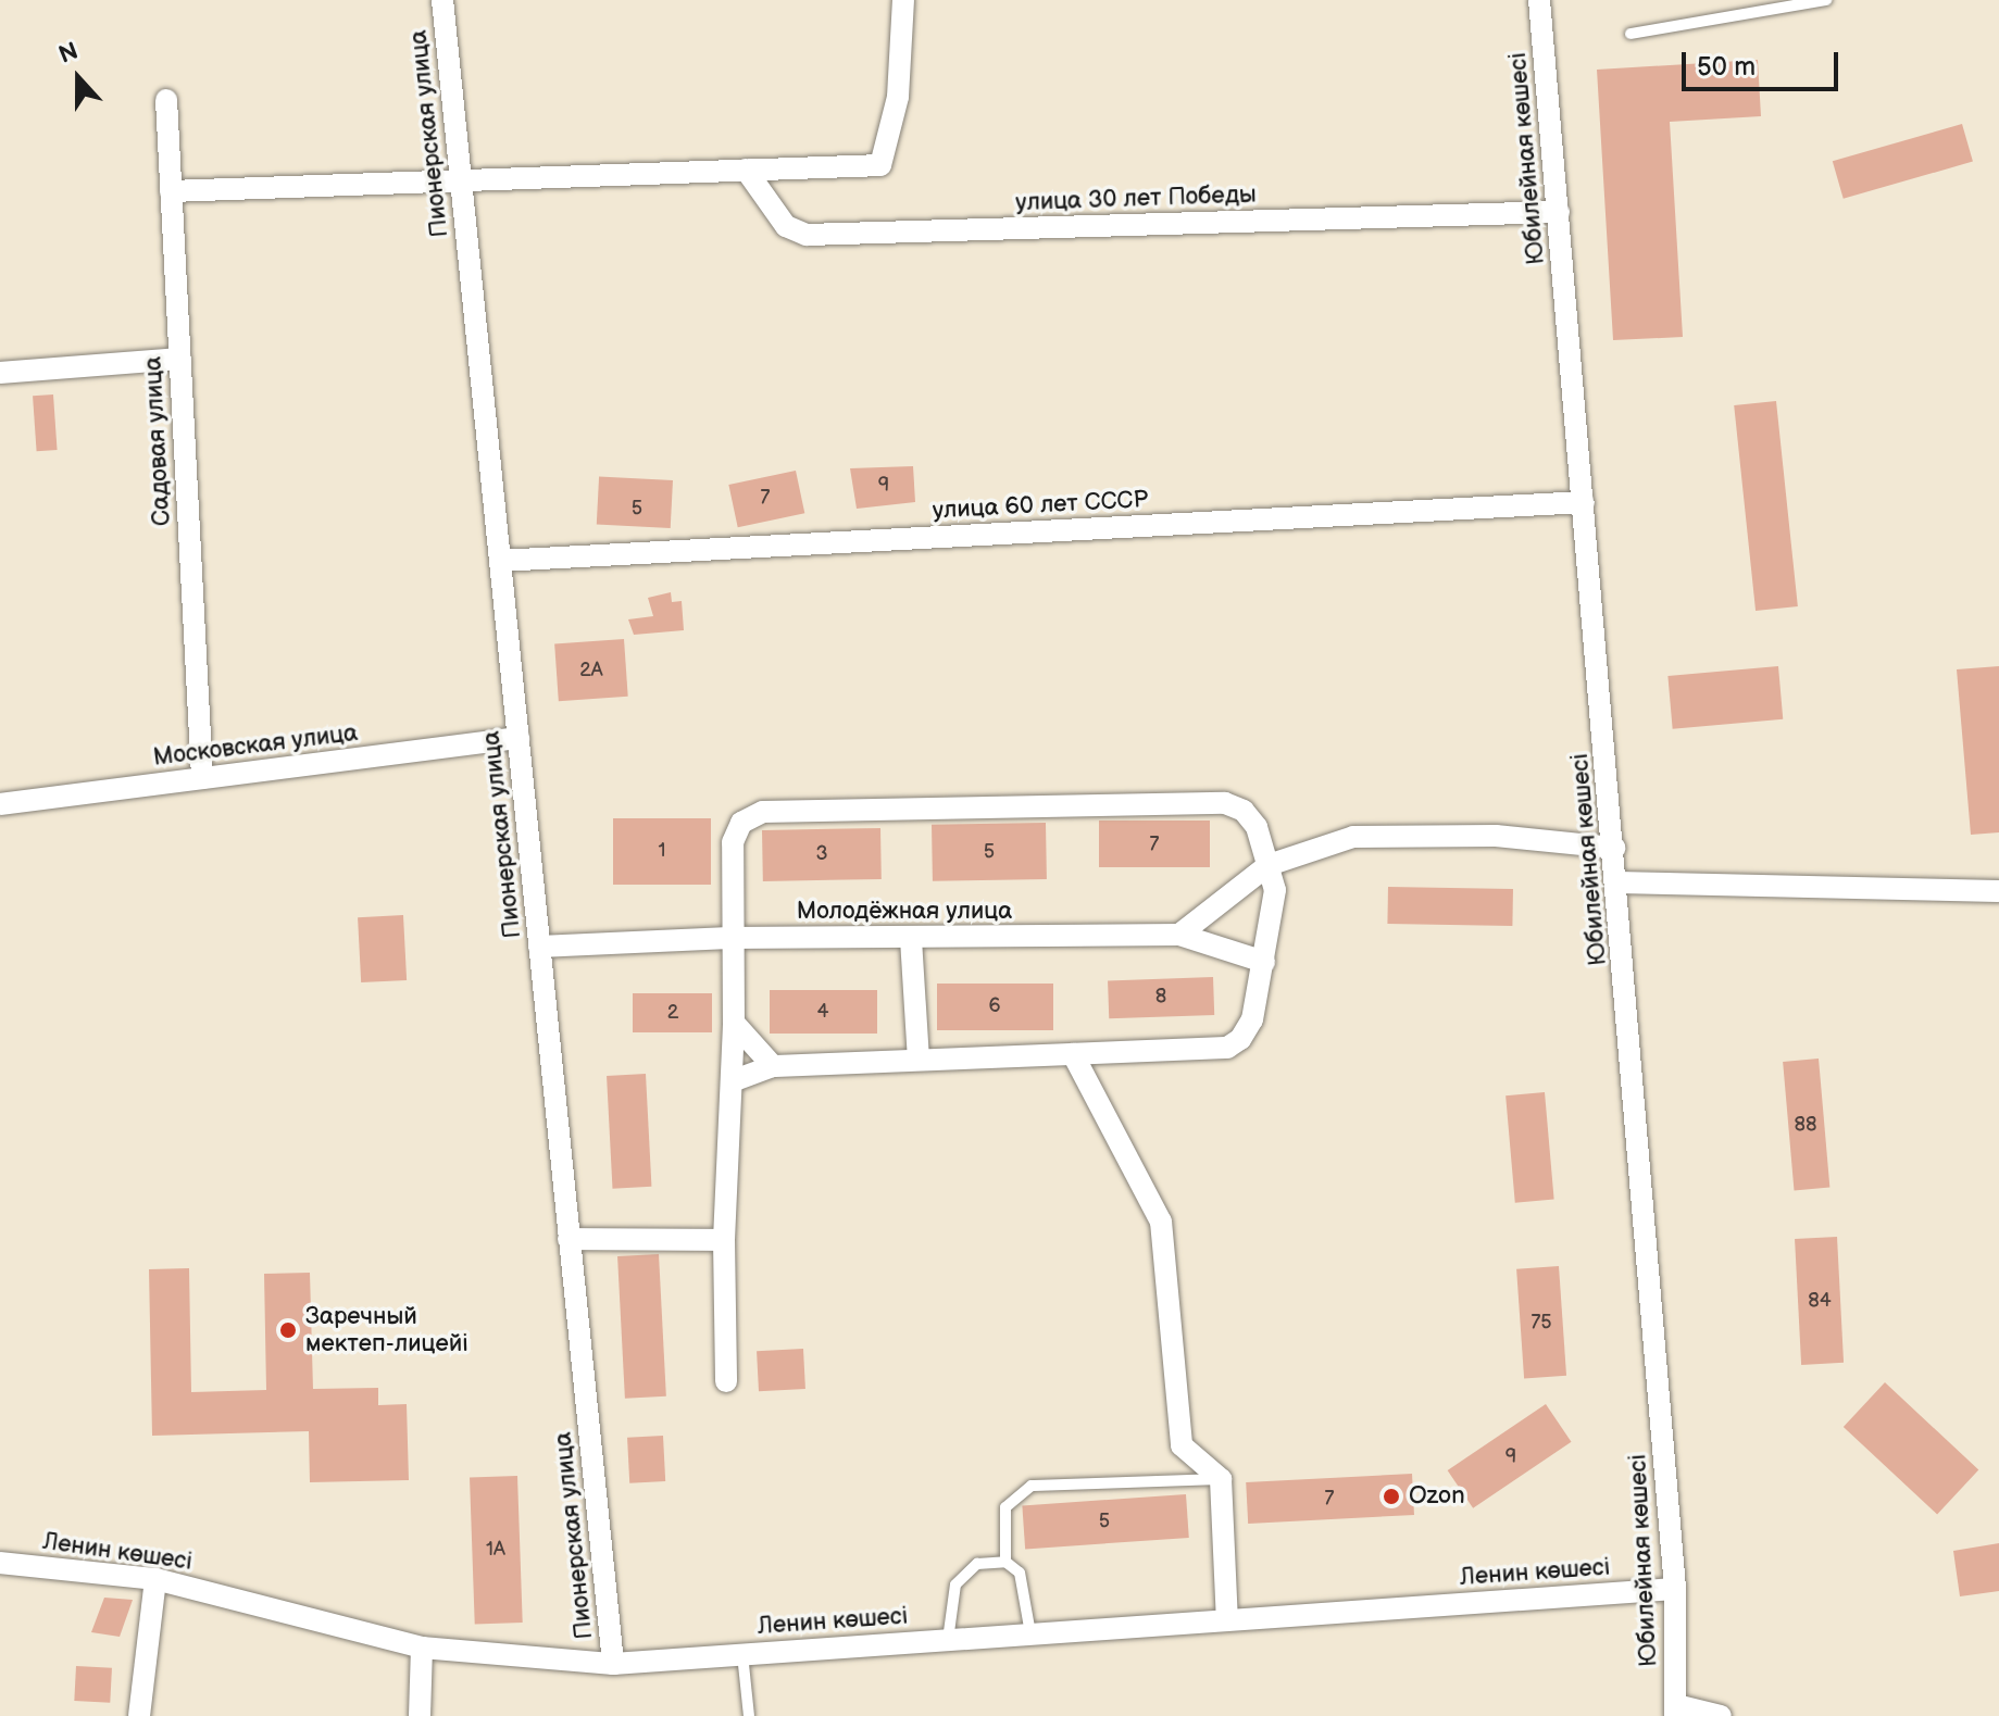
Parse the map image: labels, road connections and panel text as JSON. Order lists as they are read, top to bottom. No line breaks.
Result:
{"streets":{"street":["Пионерская улица","Юбилейная көшесі","улица 30 лет Победы","Садовая улица","улица 60 лет СССР","Московская улица","Молодёжная улица","Ленин көшесі"]},"crossings":[["Пионерская улица","улица 60 лет СССР"],["Пионерская улица","Московская улица"],["Пионерская улица","Молодёжная улица"],["Пионерская улица","Ленин көшесі"],["Юбилейная көшесі","улица 30 лет Победы"],["Юбилейная көшесі","улица 60 лет СССР"],["Юбилейная көшесі","Ленин көшесі"],["Садовая улица","Московская улица"]],"places":["Заречный мектеп-лицейі","Ozon"],"house_numbers":["9","7","5","2А","7","1","5","3","8","6","4","2","88","84","75","9","7","5","1А"],"scale_bar":"50 m","north":"top"}
